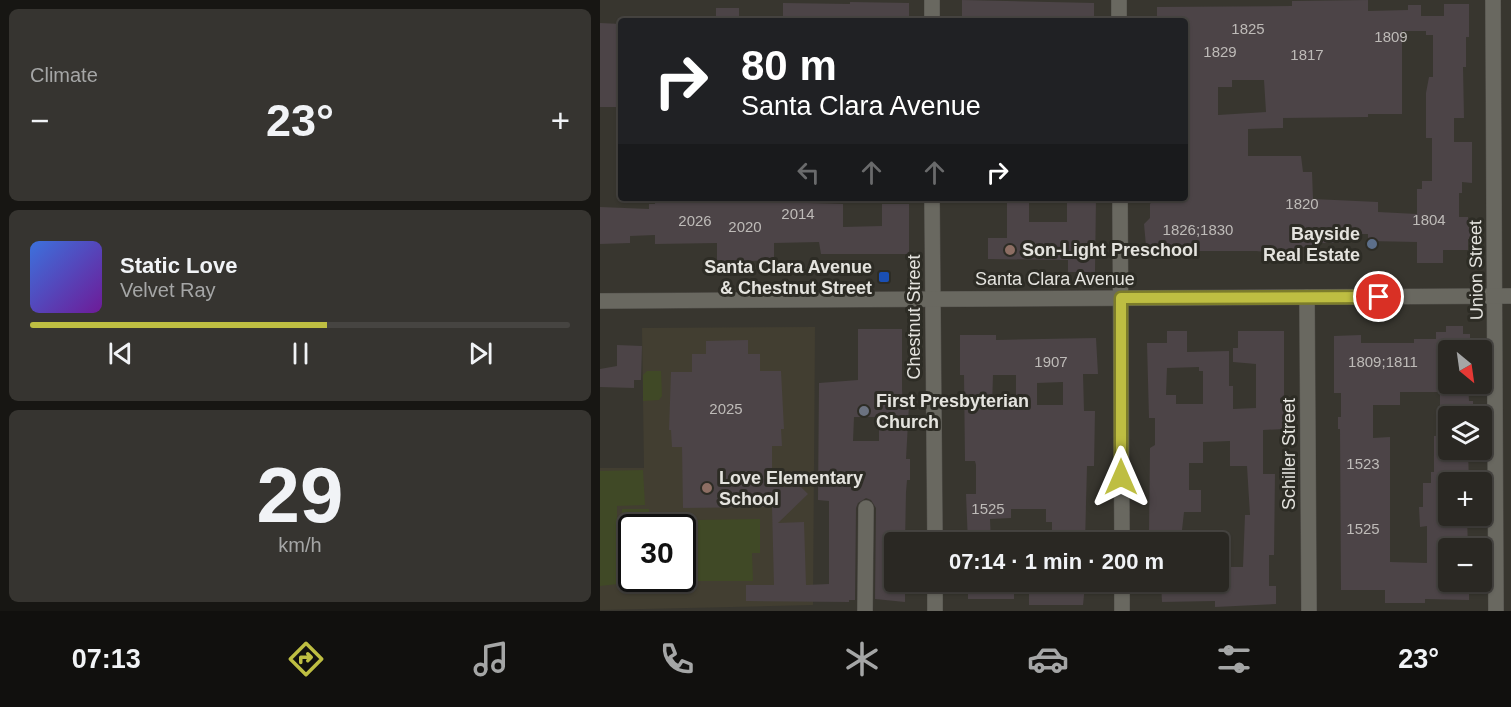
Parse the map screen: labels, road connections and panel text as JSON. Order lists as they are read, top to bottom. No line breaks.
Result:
{"streets":{"street":["Union Street","Santa Clara Avenue","Chestnut Street","Schiller Street"]},"crossings":[["Union Street","Santa Clara Avenue"],["Santa Clara Avenue","Chestnut Street"],["Santa Clara Avenue","Schiller Street"]],"places":{"other":["Bayside Real Estate","Son-Light Preschool","First Presbyterian Church","Love Elementary School"],"transit":["Santa Clara Avenue & Chestnut Street"]},"house_numbers":["1825","1809","1829","1817","1820","2014","1804","2026","2020","1826;1830","1907","1809;1811","2025","1523","1525","1525"],"north":"bottom right","page":{"tile":["Climate",["29","km/h"]],"turn":["80 m","Santa Clara Avenue"],"heat":["−","23°","+"],"song":["Static Love","Velvet Ray"],"map_buttons":["+","−"],"limit":"30","trip":"07:14 · 1 min · 200 m","tabs":["07:13","23°"]}}
